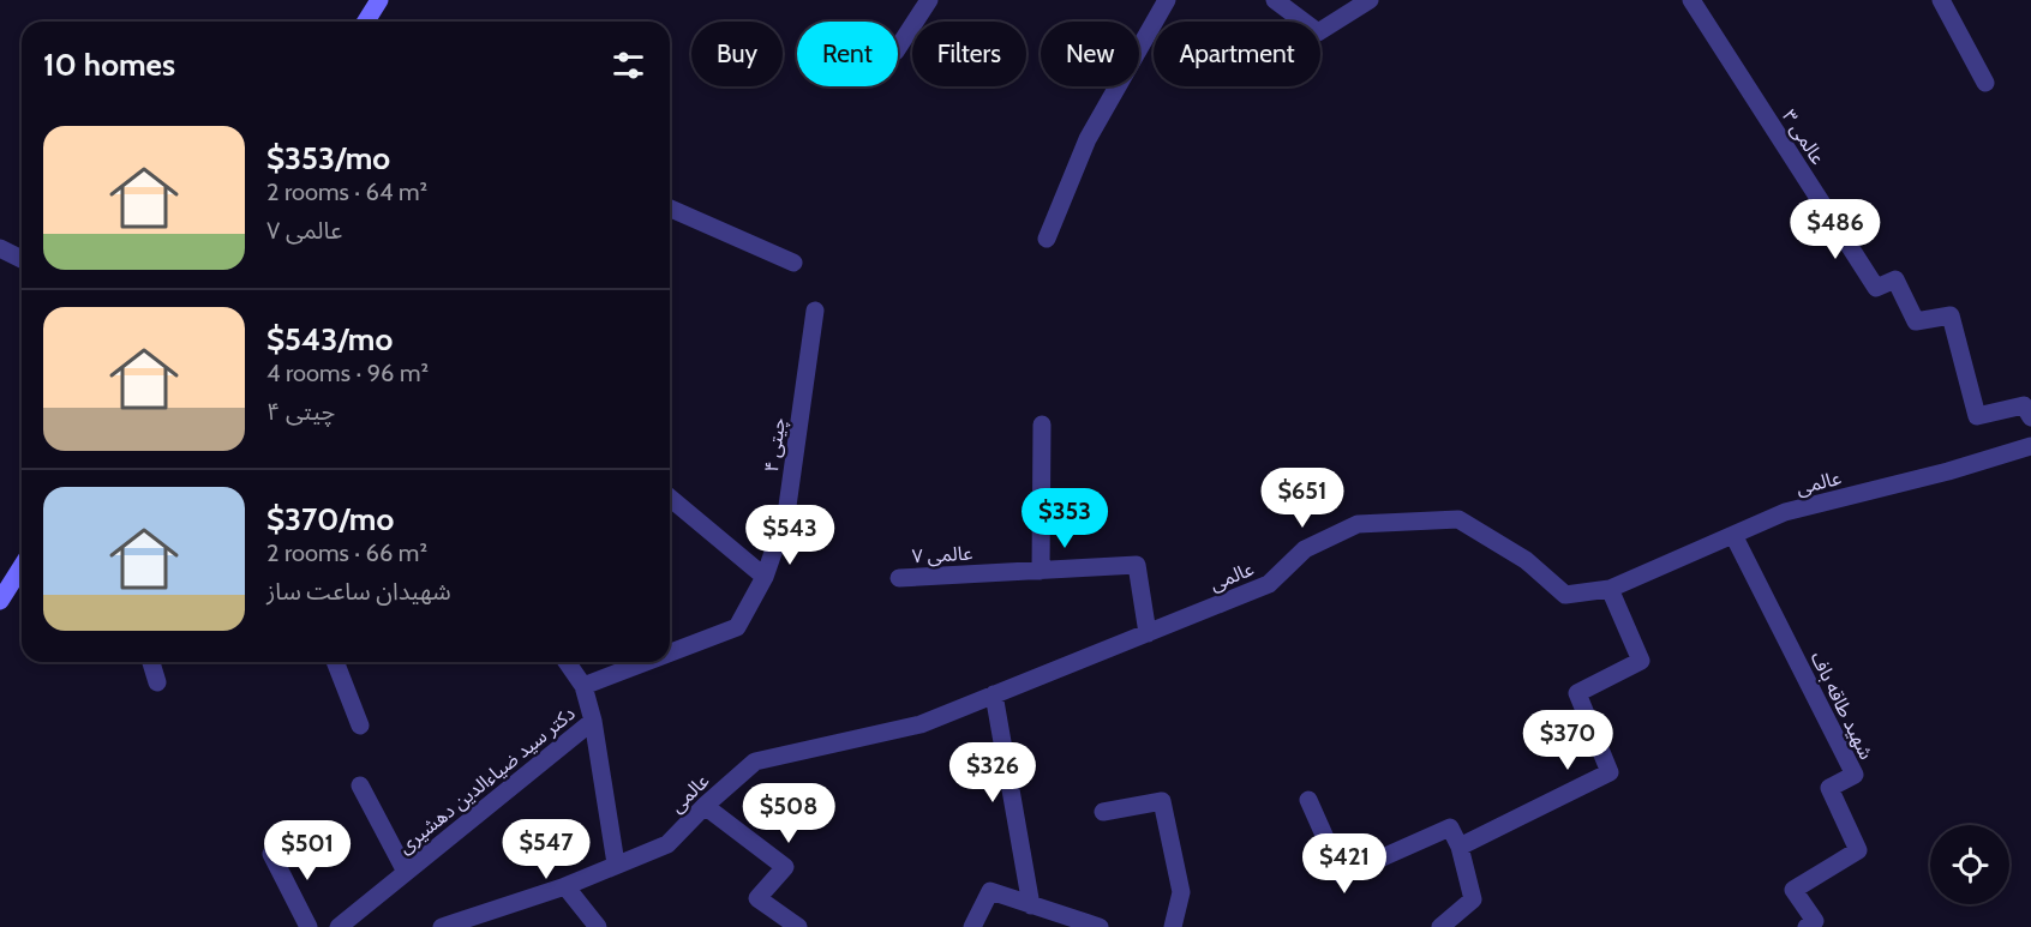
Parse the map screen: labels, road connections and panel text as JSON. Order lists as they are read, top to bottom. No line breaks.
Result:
{"streets":{"street":["عالمی ۳","چیتی ۴","عالمی","عالمی ۷","شهید طاقه باف","دکتر سید ضیاءالدین دهشیری"]},"crossings":[["عالمی","عالمی ۷"],["عالمی","شهید طاقه باف"]],"page":{"chip":["Buy","Rent","Filters","New","Apartment"],"heading":"10 homes","list":[{"name":"$353/mo","note":"2 rooms · 64 m² · عالمی ۷"},{"name":"$543/mo","note":"4 rooms · 96 m² · چیتی ۴"},{"name":"$370/mo","note":"2 rooms · 66 m² · شهیدان ساعت ساز"}],"price":["$486","$651","$353","$543","$370","$326","$508","$547","$501","$421"]}}
